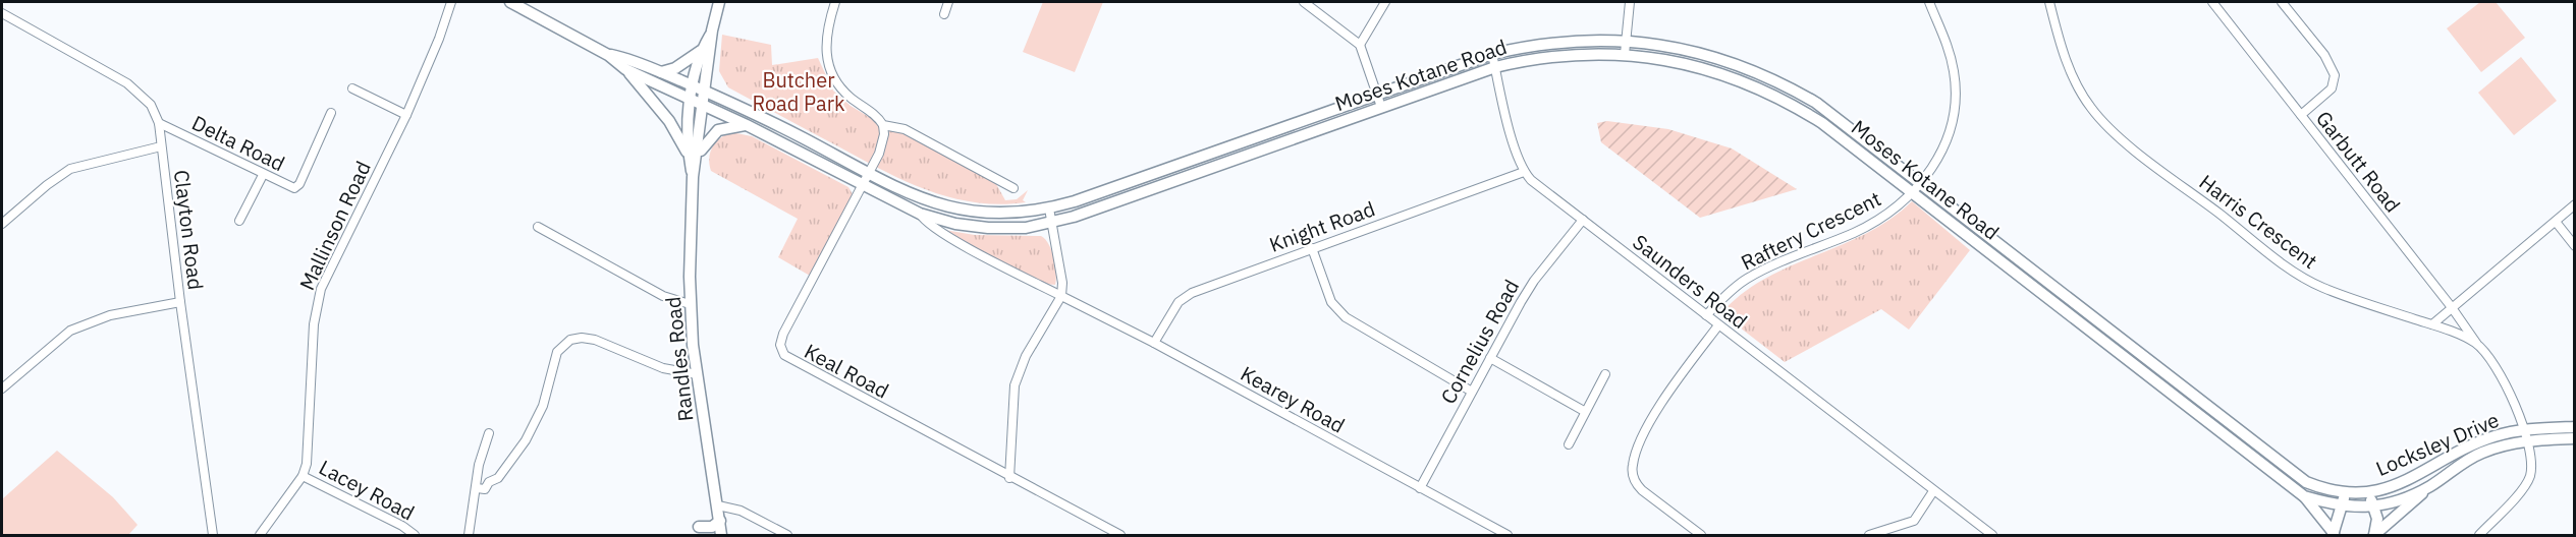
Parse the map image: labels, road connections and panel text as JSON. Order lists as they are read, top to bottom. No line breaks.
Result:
{"streets":{"street":["Moses Kotane Road","Delta Road","Garbutt Road","Harris Crescent","Mallinson Road","Knight Road","Clayton Road","Raftery Crescent","Saunders Road","Cornelius Road","Randles Road","Keal Road","Kearey Road","Locksley Drive","Lacey Road"]},"crossings":[["Moses Kotane Road","Raftery Crescent"],["Moses Kotane Road","Randles Road"],["Moses Kotane Road","Keal Road"],["Moses Kotane Road","Kearey Road"],["Moses Kotane Road","Locksley Drive"],["Delta Road","Clayton Road"],["Garbutt Road","Harris Crescent"],["Harris Crescent","Locksley Drive"],["Mallinson Road","Lacey Road"],["Knight Road","Saunders Road"],["Knight Road","Kearey Road"],["Raftery Crescent","Saunders Road"],["Saunders Road","Cornelius Road"],["Cornelius Road","Kearey Road"]],"parks":["Butcher Road Park"]}
